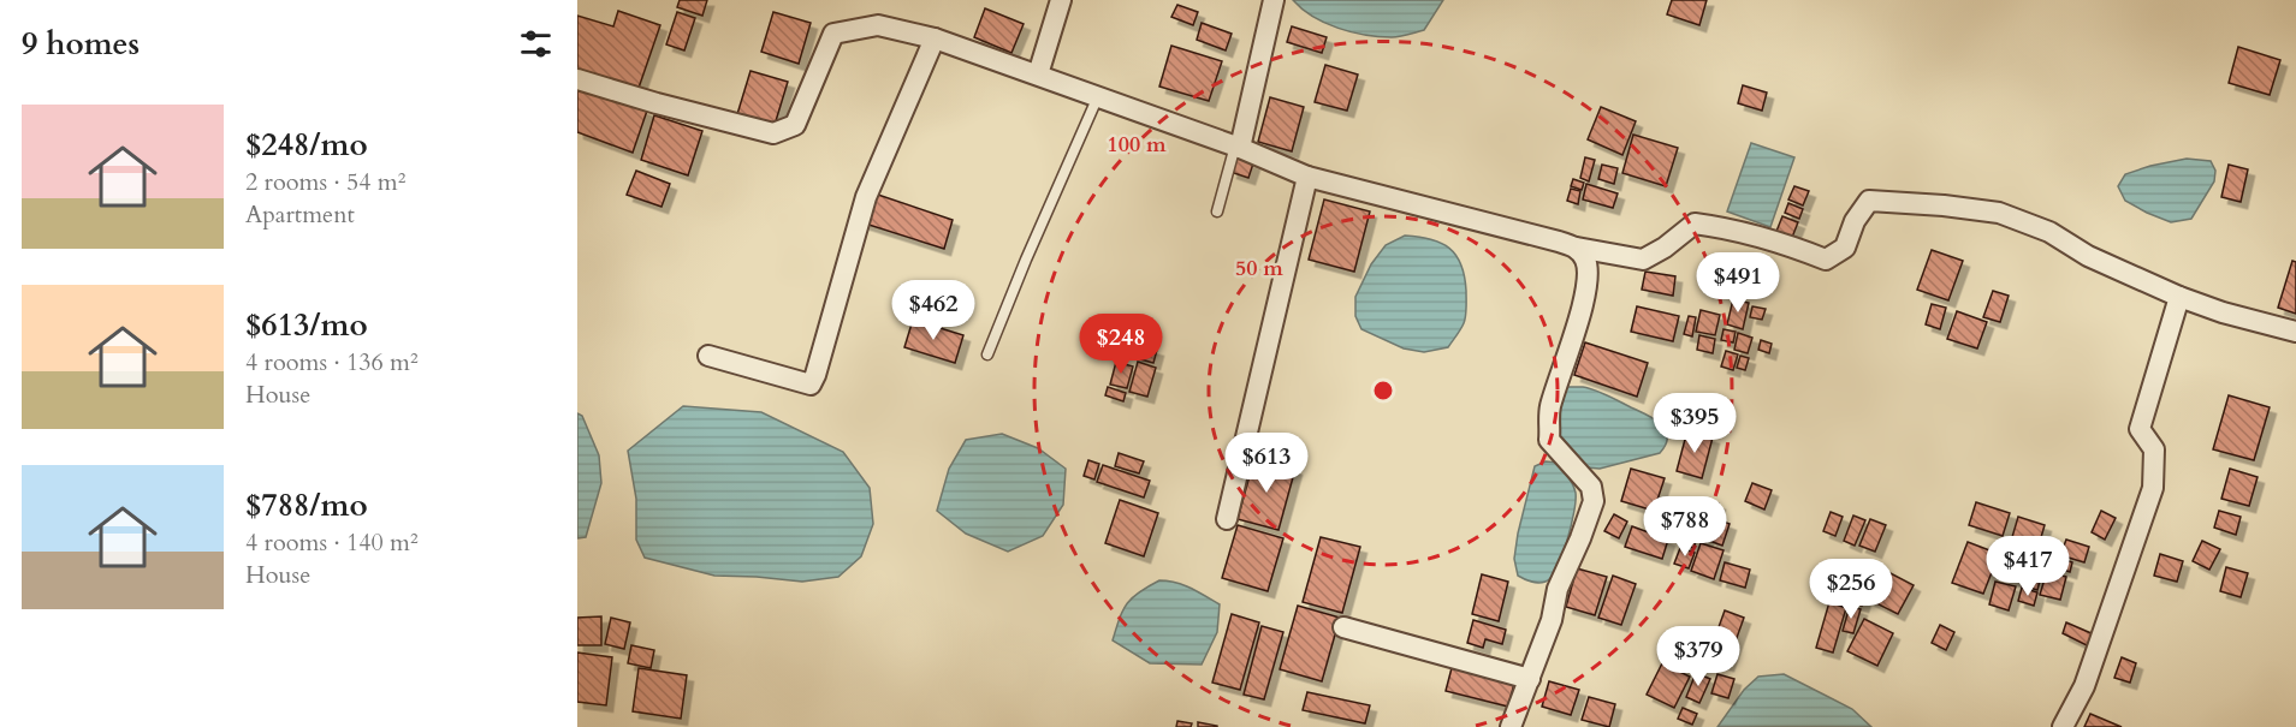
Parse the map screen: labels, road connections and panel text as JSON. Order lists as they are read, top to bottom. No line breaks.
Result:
{"page":{"heading":"9 homes","list":[{"name":"$248/mo","note":"2 rooms · 54 m² · Apartment"},{"name":"$613/mo","note":"4 rooms · 136 m² · House"},{"name":"$788/mo","note":"4 rooms · 140 m² · House"}],"price":["$491","$462","$248","$395","$613","$788","$417","$256","$379"]},"rings":["100 m","50 m"]}
